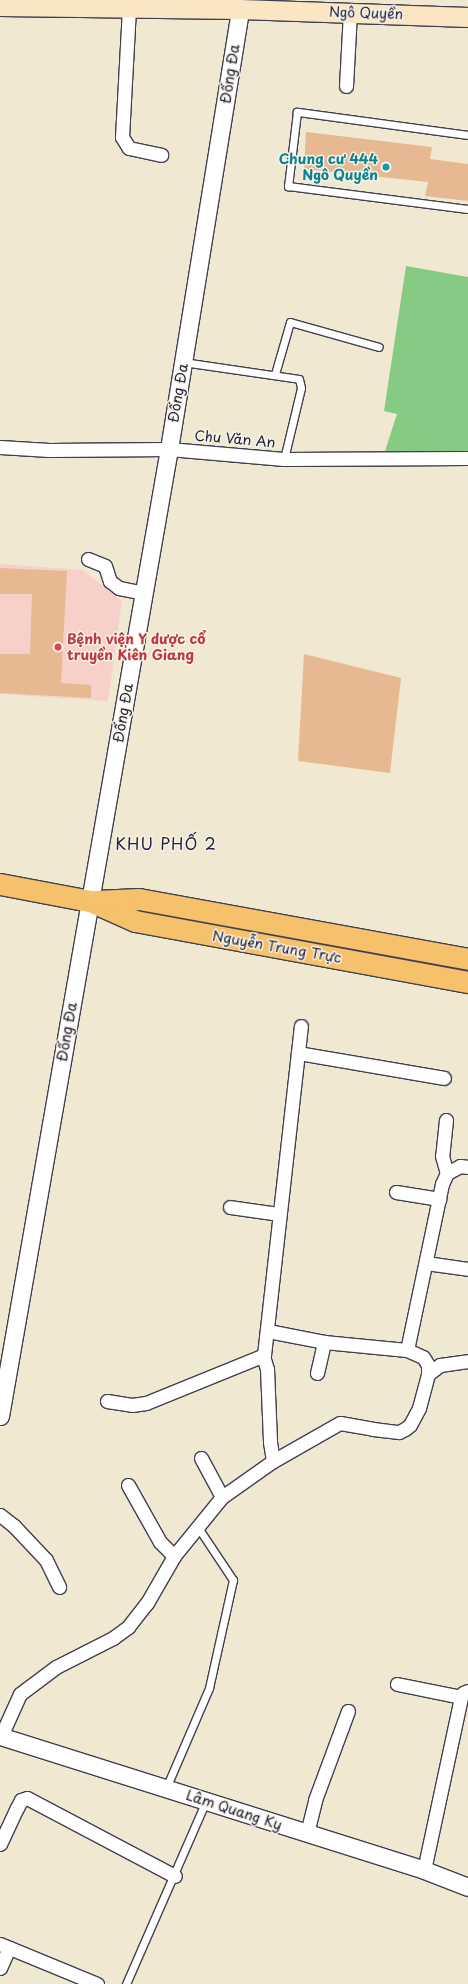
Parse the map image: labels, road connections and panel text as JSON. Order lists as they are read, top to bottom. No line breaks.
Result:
{"streets":{"main road":["Ngô Quyền","Nguyễn Trung Trực"],"street":["Đống Đa","Chu Văn An","Lâm Quang Ky"]},"crossings":[["Ngô Quyền","Đống Đa"],["Đống Đa","Chu Văn An"],["Đống Đa","Nguyễn Trung Trực"]],"districts":["KHU PHỐ 2"],"places":["Chung cư 444 Ngô Quyền","Bệnh viện Y dược cổ truyền Kiên Giang"]}
